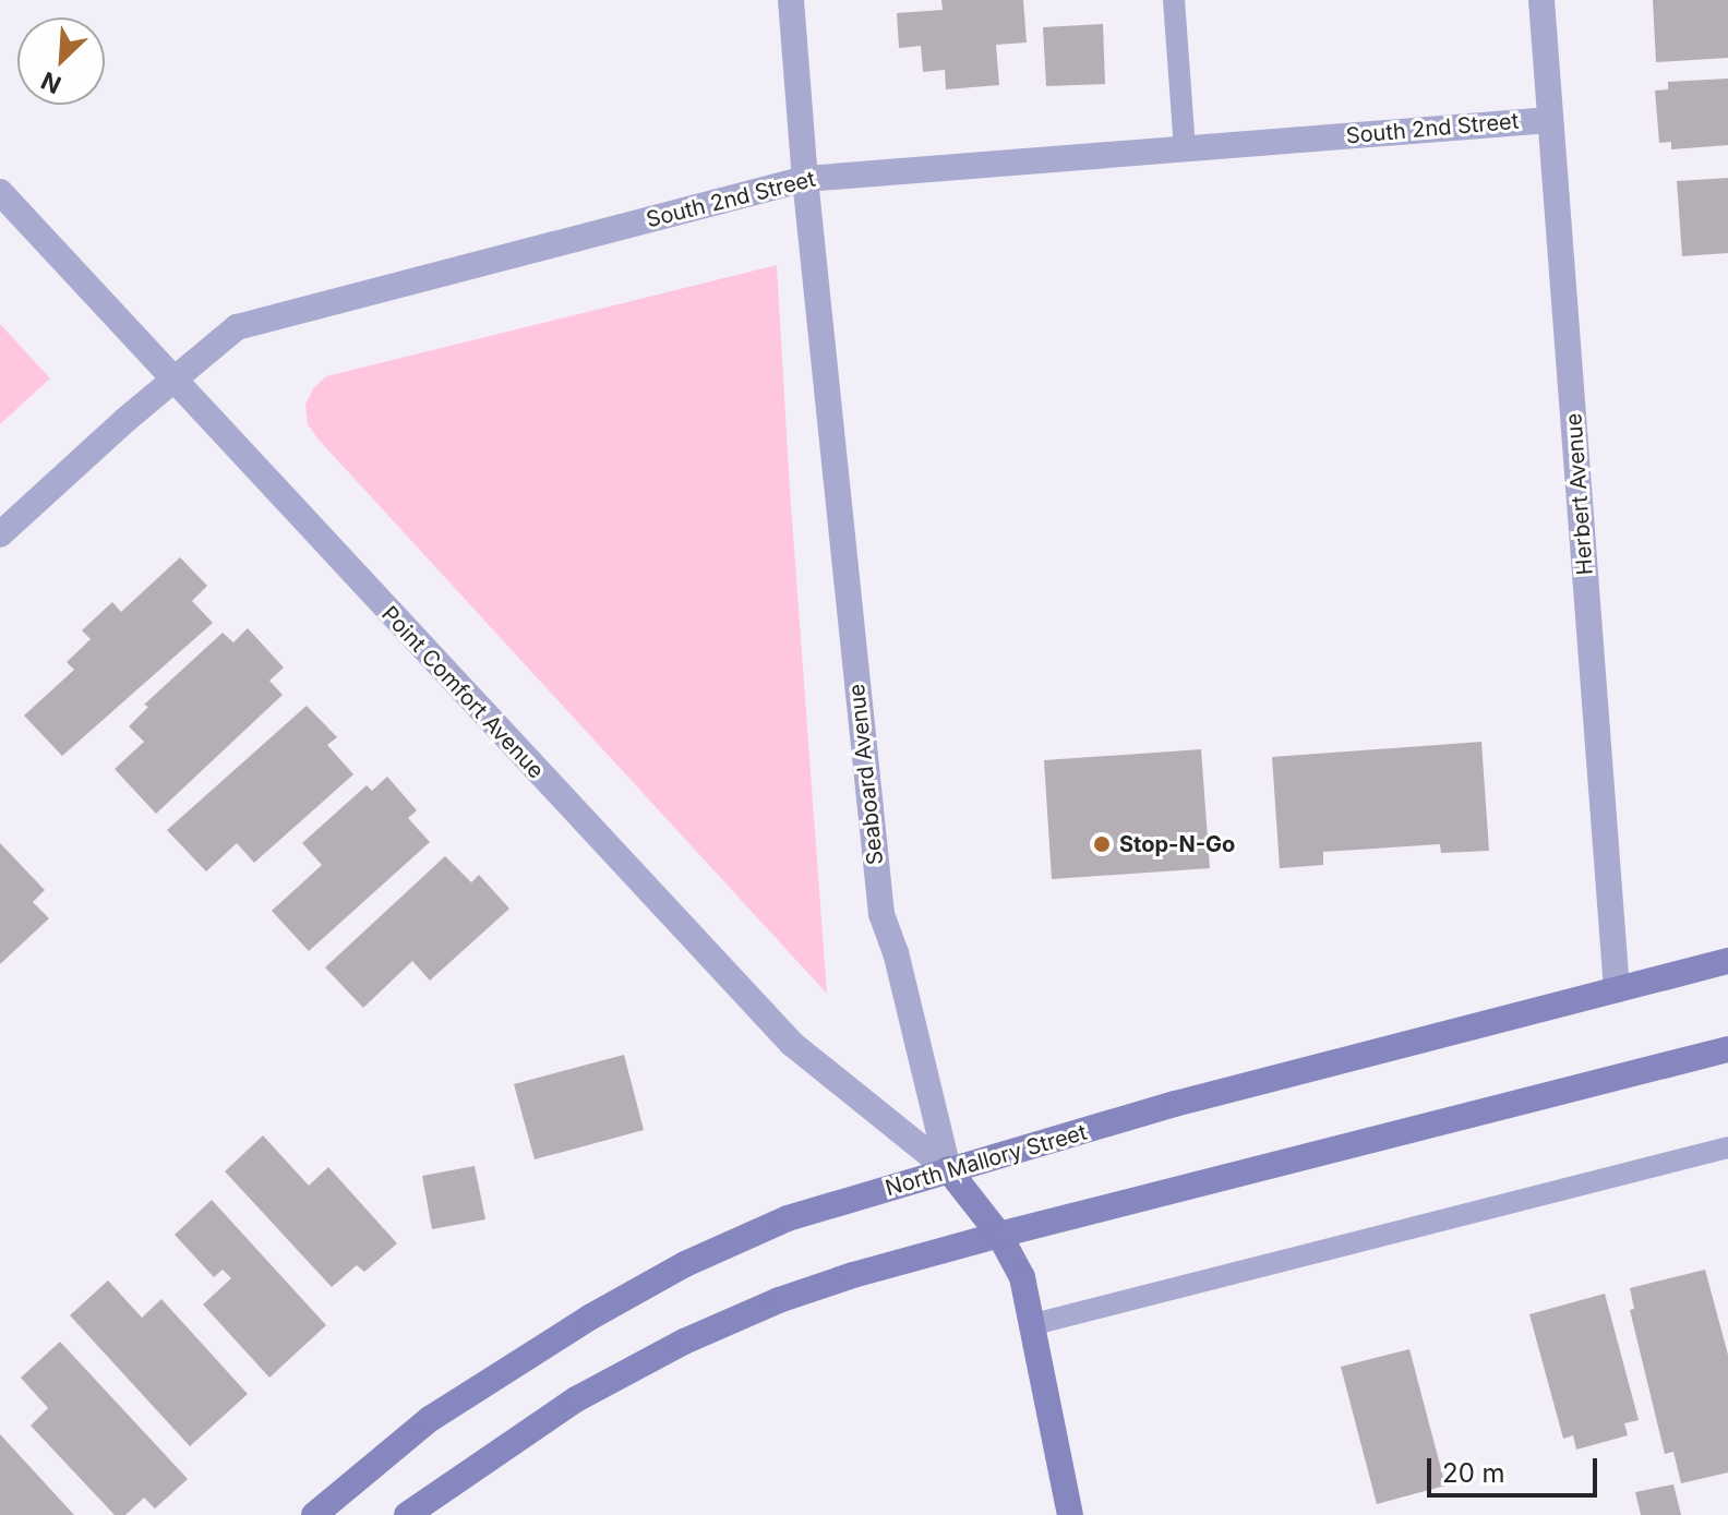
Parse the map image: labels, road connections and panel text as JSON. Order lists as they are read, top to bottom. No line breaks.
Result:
{"streets":{"main road":["Seaboard Avenue","North Mallory Street"],"street":["South 2nd Street","Herbert Avenue","Point Comfort Avenue"]},"crossings":[["South 2nd Street","Herbert Avenue"],["South 2nd Street","Point Comfort Avenue"],["South 2nd Street","Seaboard Avenue"],["Herbert Avenue","North Mallory Street"],["Point Comfort Avenue","Seaboard Avenue"],["Point Comfort Avenue","North Mallory Street"],["Seaboard Avenue","North Mallory Street"]],"places":["Stop-N-Go"],"scale_bar":"20 m","north":"bottom left"}
